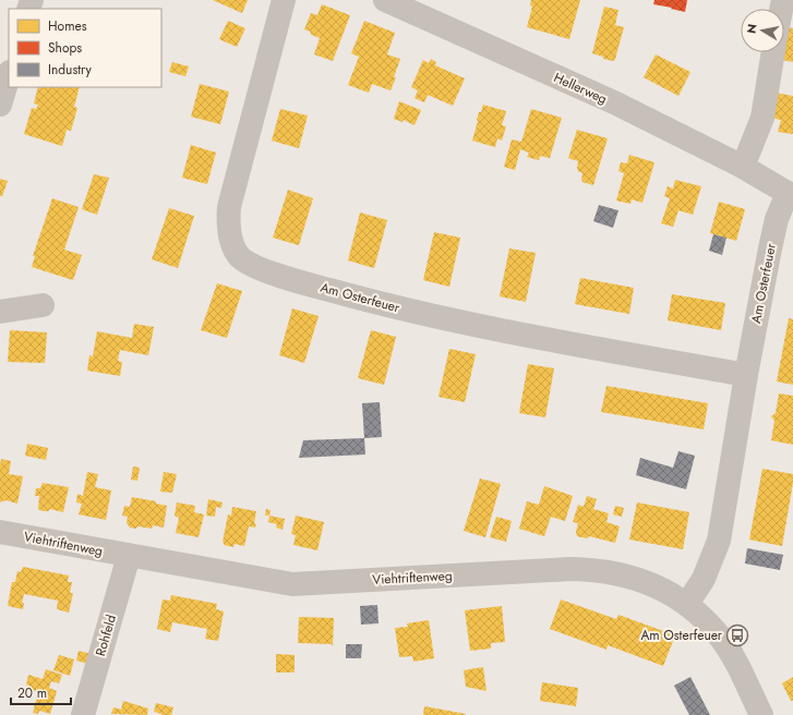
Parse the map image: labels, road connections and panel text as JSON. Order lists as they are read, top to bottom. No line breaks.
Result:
{"streets":{"street":["Hellerweg","Am Osterfeuer","Viehtriftenweg","Rohfeld"]},"crossings":[["Hellerweg","Am Osterfeuer"],["Am Osterfeuer","Viehtriftenweg"],["Viehtriftenweg","Rohfeld"]],"places":{"bus stop":["Am Osterfeuer"]},"legend":["Homes","Shops","Industry"],"scale_bar":"20 m","north":"left"}
